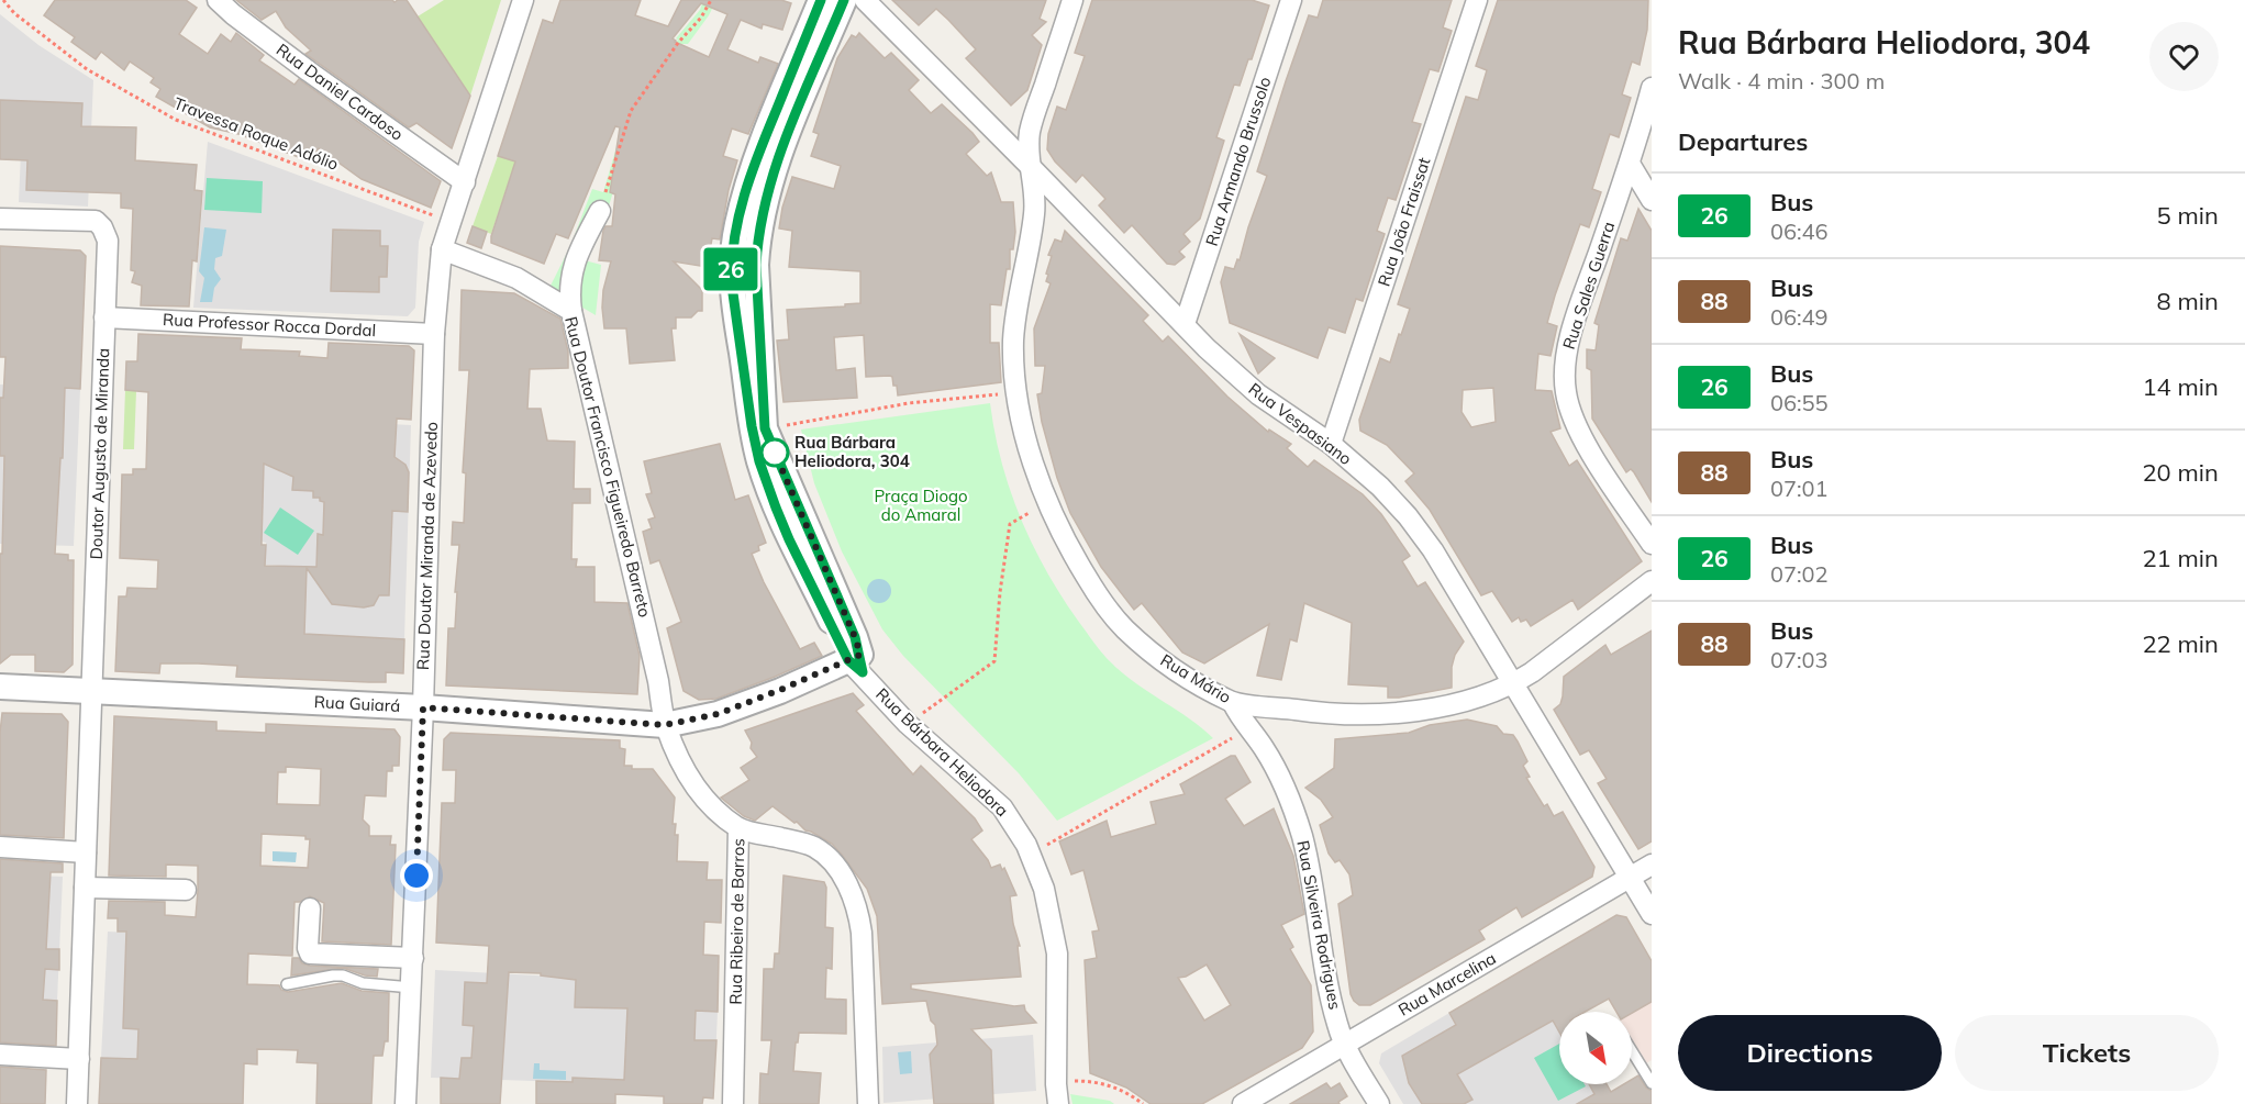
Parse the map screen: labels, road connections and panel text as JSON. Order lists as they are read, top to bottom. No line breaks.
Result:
{"streets":{"street":["Rua Daniel Cardoso","Rua Armando Brussolo","Rua João Fraissat","Rua Sales Guerra","Rua Professor Rocca Dordal","Rua Vespasiano","Doutor Augusto de Miranda","Rua Doutor Francisco Figueiredo Barreto","Rua Doutor Miranda de Azevedo","Rua Mário","Rua Guiará","Rua Bárbara Heliodora","Rua Ribeiro de Barros","Rua Silveira Rodrigues","Rua Marcelina"],"path":["Travessa Roque Adólio"]},"crossings":[["Rua Daniel Cardoso","Rua Doutor Miranda de Azevedo"],["Travessa Roque Adólio","Rua Doutor Miranda de Azevedo"],["Rua Armando Brussolo","Rua Vespasiano"],["Rua João Fraissat","Rua Vespasiano"],["Rua Professor Rocca Dordal","Doutor Augusto de Miranda"],["Rua Professor Rocca Dordal","Rua Doutor Miranda de Azevedo"],["Rua Vespasiano","Rua Mário"],["Rua Vespasiano","Rua Marcelina"],["Doutor Augusto de Miranda","Rua Guiará"],["Rua Doutor Francisco Figueiredo Barreto","Rua Doutor Miranda de Azevedo"],["Rua Doutor Francisco Figueiredo Barreto","Rua Guiará"],["Rua Doutor Francisco Figueiredo Barreto","Rua Ribeiro de Barros"],["Rua Doutor Miranda de Azevedo","Rua Guiará"],["Rua Mário","Rua Silveira Rodrigues"],["Rua Guiará","Rua Bárbara Heliodora"],["Rua Guiará","Rua Ribeiro de Barros"],["Rua Silveira Rodrigues","Rua Marcelina"]],"parks":["Praça Diogo do Amaral"],"places":["Rua Bárbara Heliodora, 304"],"lines":["bus line 26"],"north":"bottom right","page":{"on_map":"26","heading":[["Rua Bárbara Heliodora, 304","Walk · 4 min · 300 m"],"Departures"],"list":[{"mark":"26","name":"Bus","note":"06:46","value":"5 min"},{"mark":"88","name":"Bus","note":"06:49","value":"8 min"},{"mark":"26","name":"Bus","note":"06:55","value":"14 min"},{"mark":"88","name":"Bus","note":"07:01","value":"20 min"},{"mark":"26","name":"Bus","note":"07:02","value":"21 min"},{"mark":"88","name":"Bus","note":"07:03","value":"22 min"}],"buttons":["Directions","Tickets"]}}
